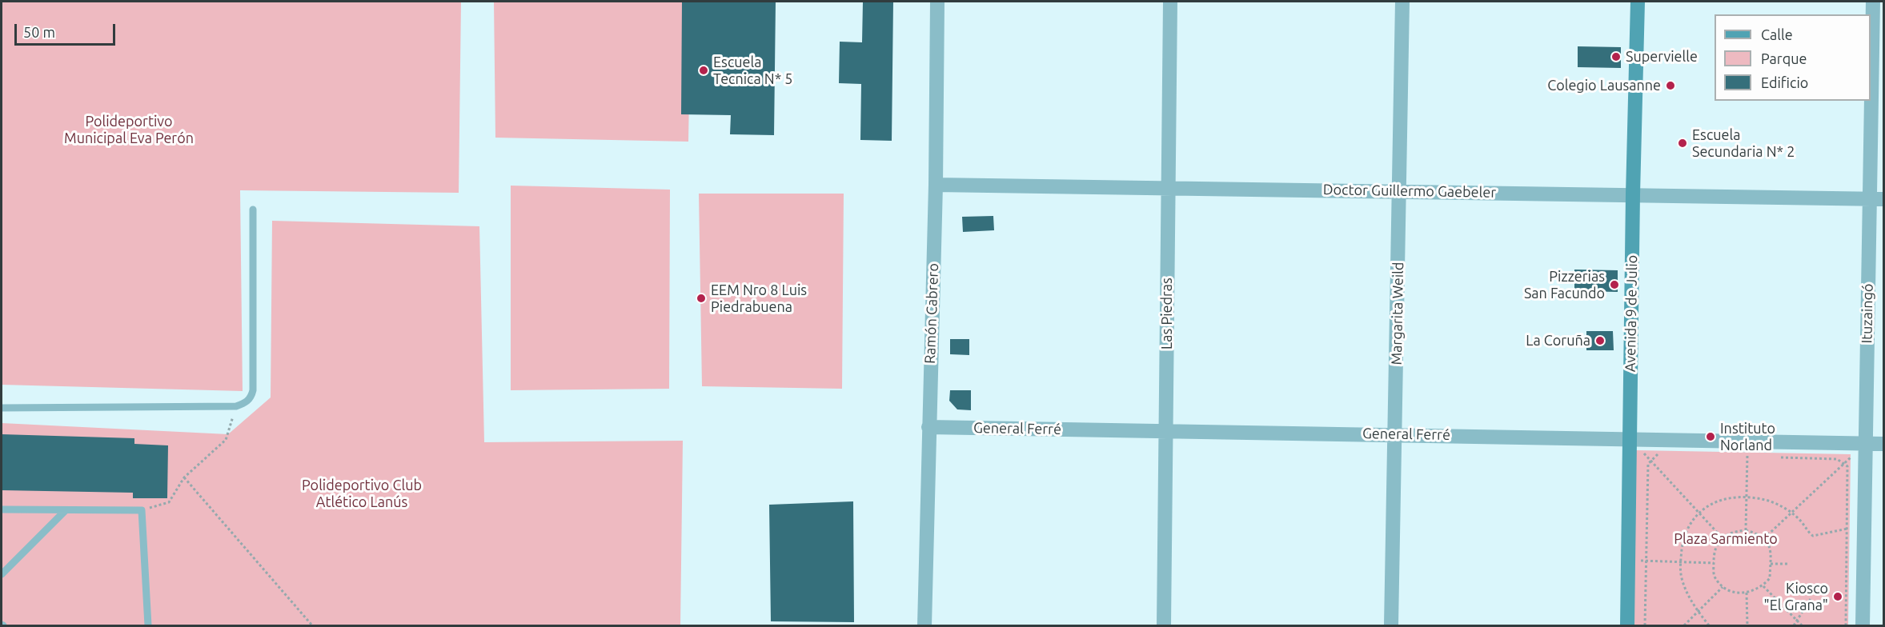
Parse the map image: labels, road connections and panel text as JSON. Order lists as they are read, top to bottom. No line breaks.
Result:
{"streets":{"street":["Doctor Guillermo Gaebeler","Ramón Cabrero","Las Piedras","Margarita Weild","Avenida 9 de Julio","Ituzaingó","General Ferré"]},"crossings":[["Doctor Guillermo Gaebeler","Ramón Cabrero"],["Doctor Guillermo Gaebeler","Las Piedras"],["Doctor Guillermo Gaebeler","Margarita Weild"],["Doctor Guillermo Gaebeler","Avenida 9 de Julio"],["Doctor Guillermo Gaebeler","Ituzaingó"],["Ramón Cabrero","General Ferré"],["Las Piedras","General Ferré"],["Margarita Weild","General Ferré"],["Avenida 9 de Julio","General Ferré"],["Ituzaingó","General Ferré"]],"parks":["Polideportivo Municipal Eva Perón","Polideportivo Club Atlético Lanús","Plaza Sarmiento"],"places":["Supervielle","Escuela Tecnica N* 5","Colegio Lausanne","Escuela Secundaria N* 2","Pizzerias San Facundo","EEM Nro 8 Luis Piedrabuena","La Coruña","Instituto Norland","Kiosco \"El Grana\""],"legend":["Calle","Parque","Edificio"],"scale_bar":"50 m"}
